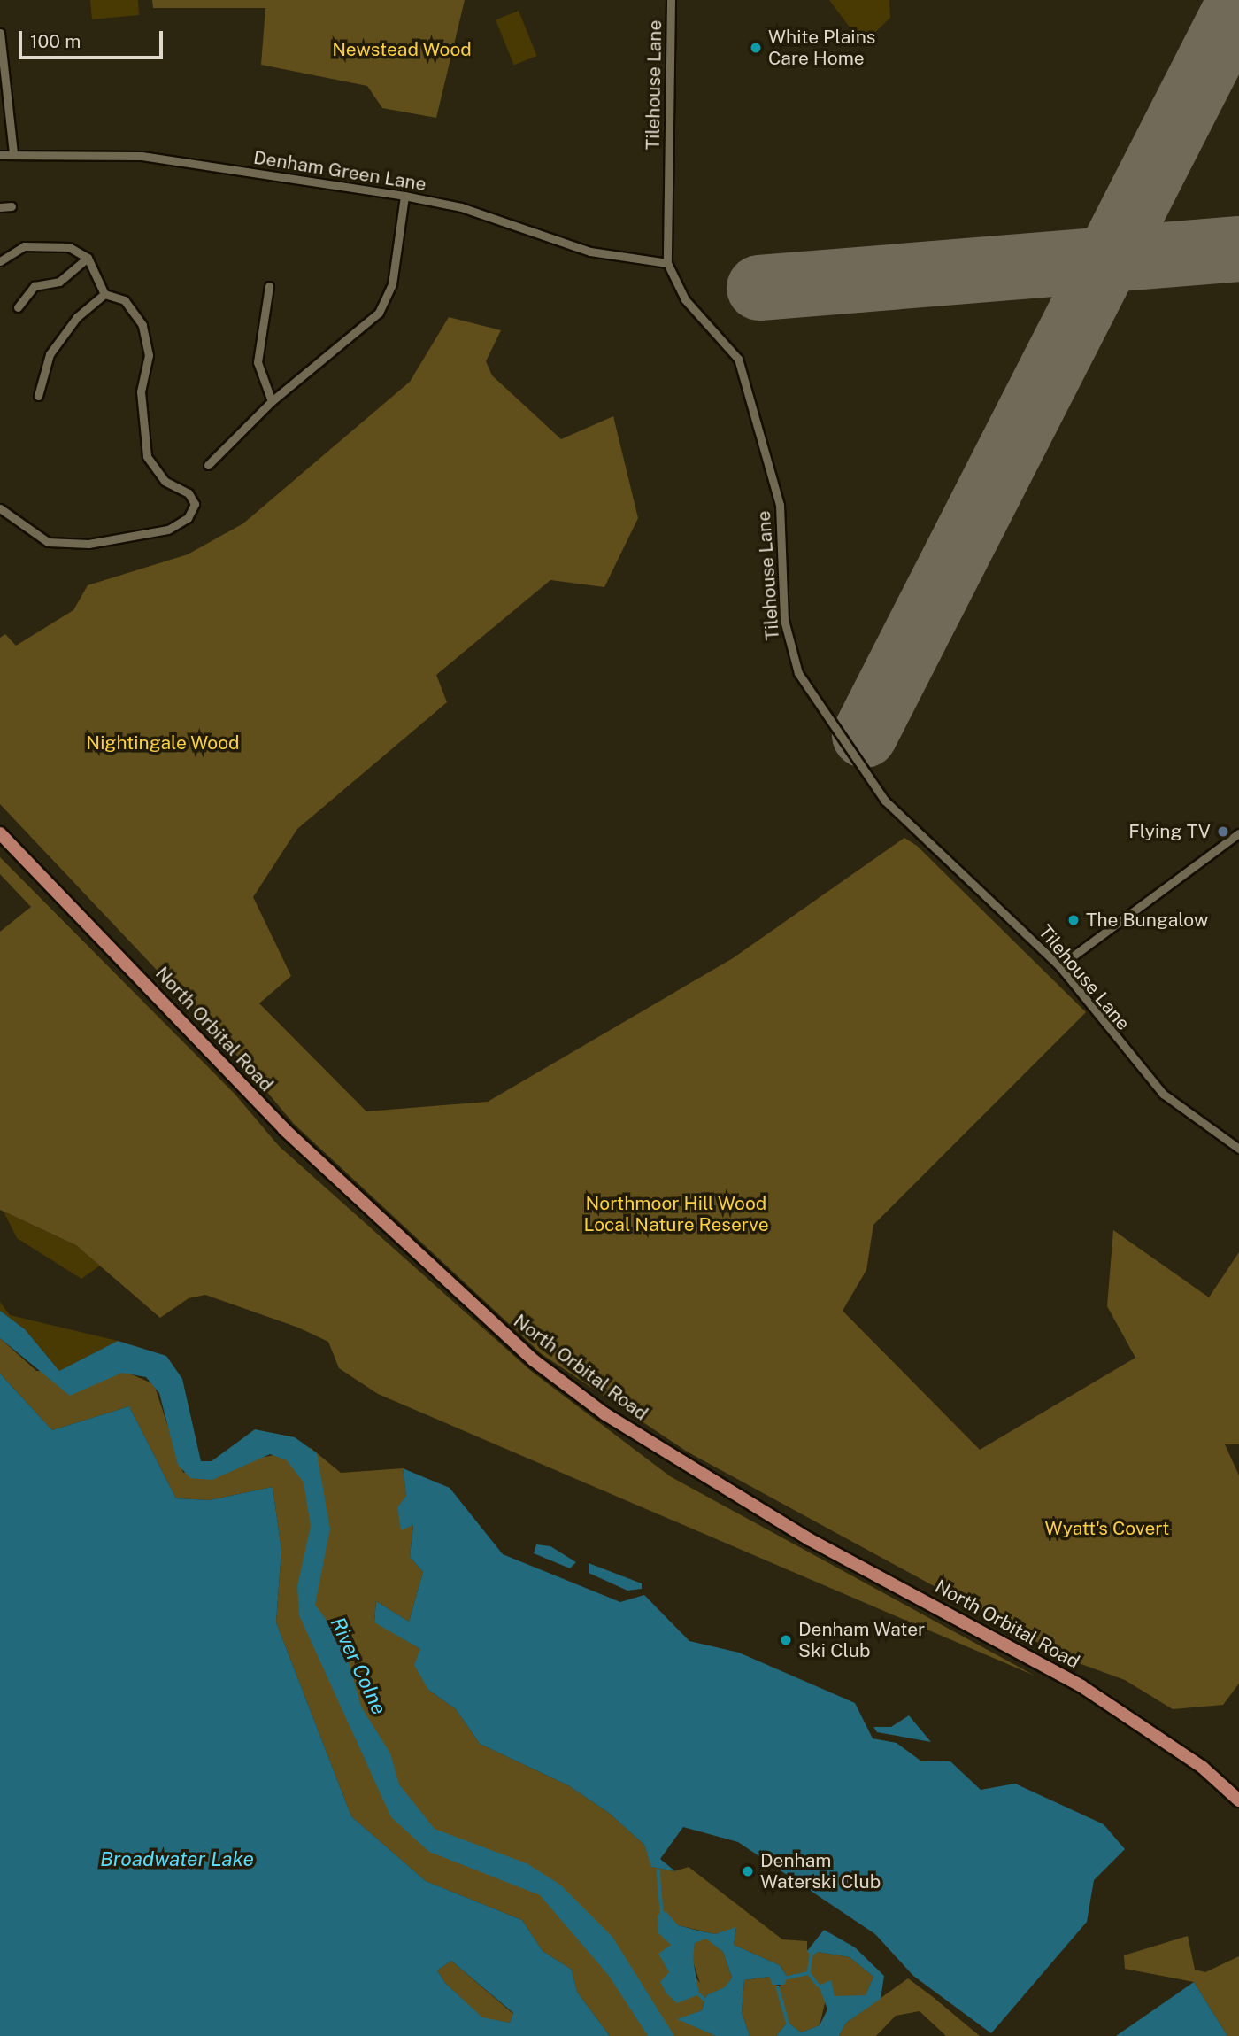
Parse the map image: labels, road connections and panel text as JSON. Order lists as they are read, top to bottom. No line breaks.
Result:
{"streets":{"main road":["North Orbital Road"],"street":["Tilehouse Lane","Denham Green Lane"]},"crossings":[["Tilehouse Lane","Denham Green Lane"]],"water":["River Colne","Broadwater Lake"],"parks":["Newstead Wood","Nightingale Wood","Northmoor Hill Wood Local Nature Reserve","Wyatt's Covert"],"places":["White Plains Care Home","Flying TV","The Bungalow","Denham Water Ski Club","Denham Waterski Club"],"scale_bar":"100 m"}
